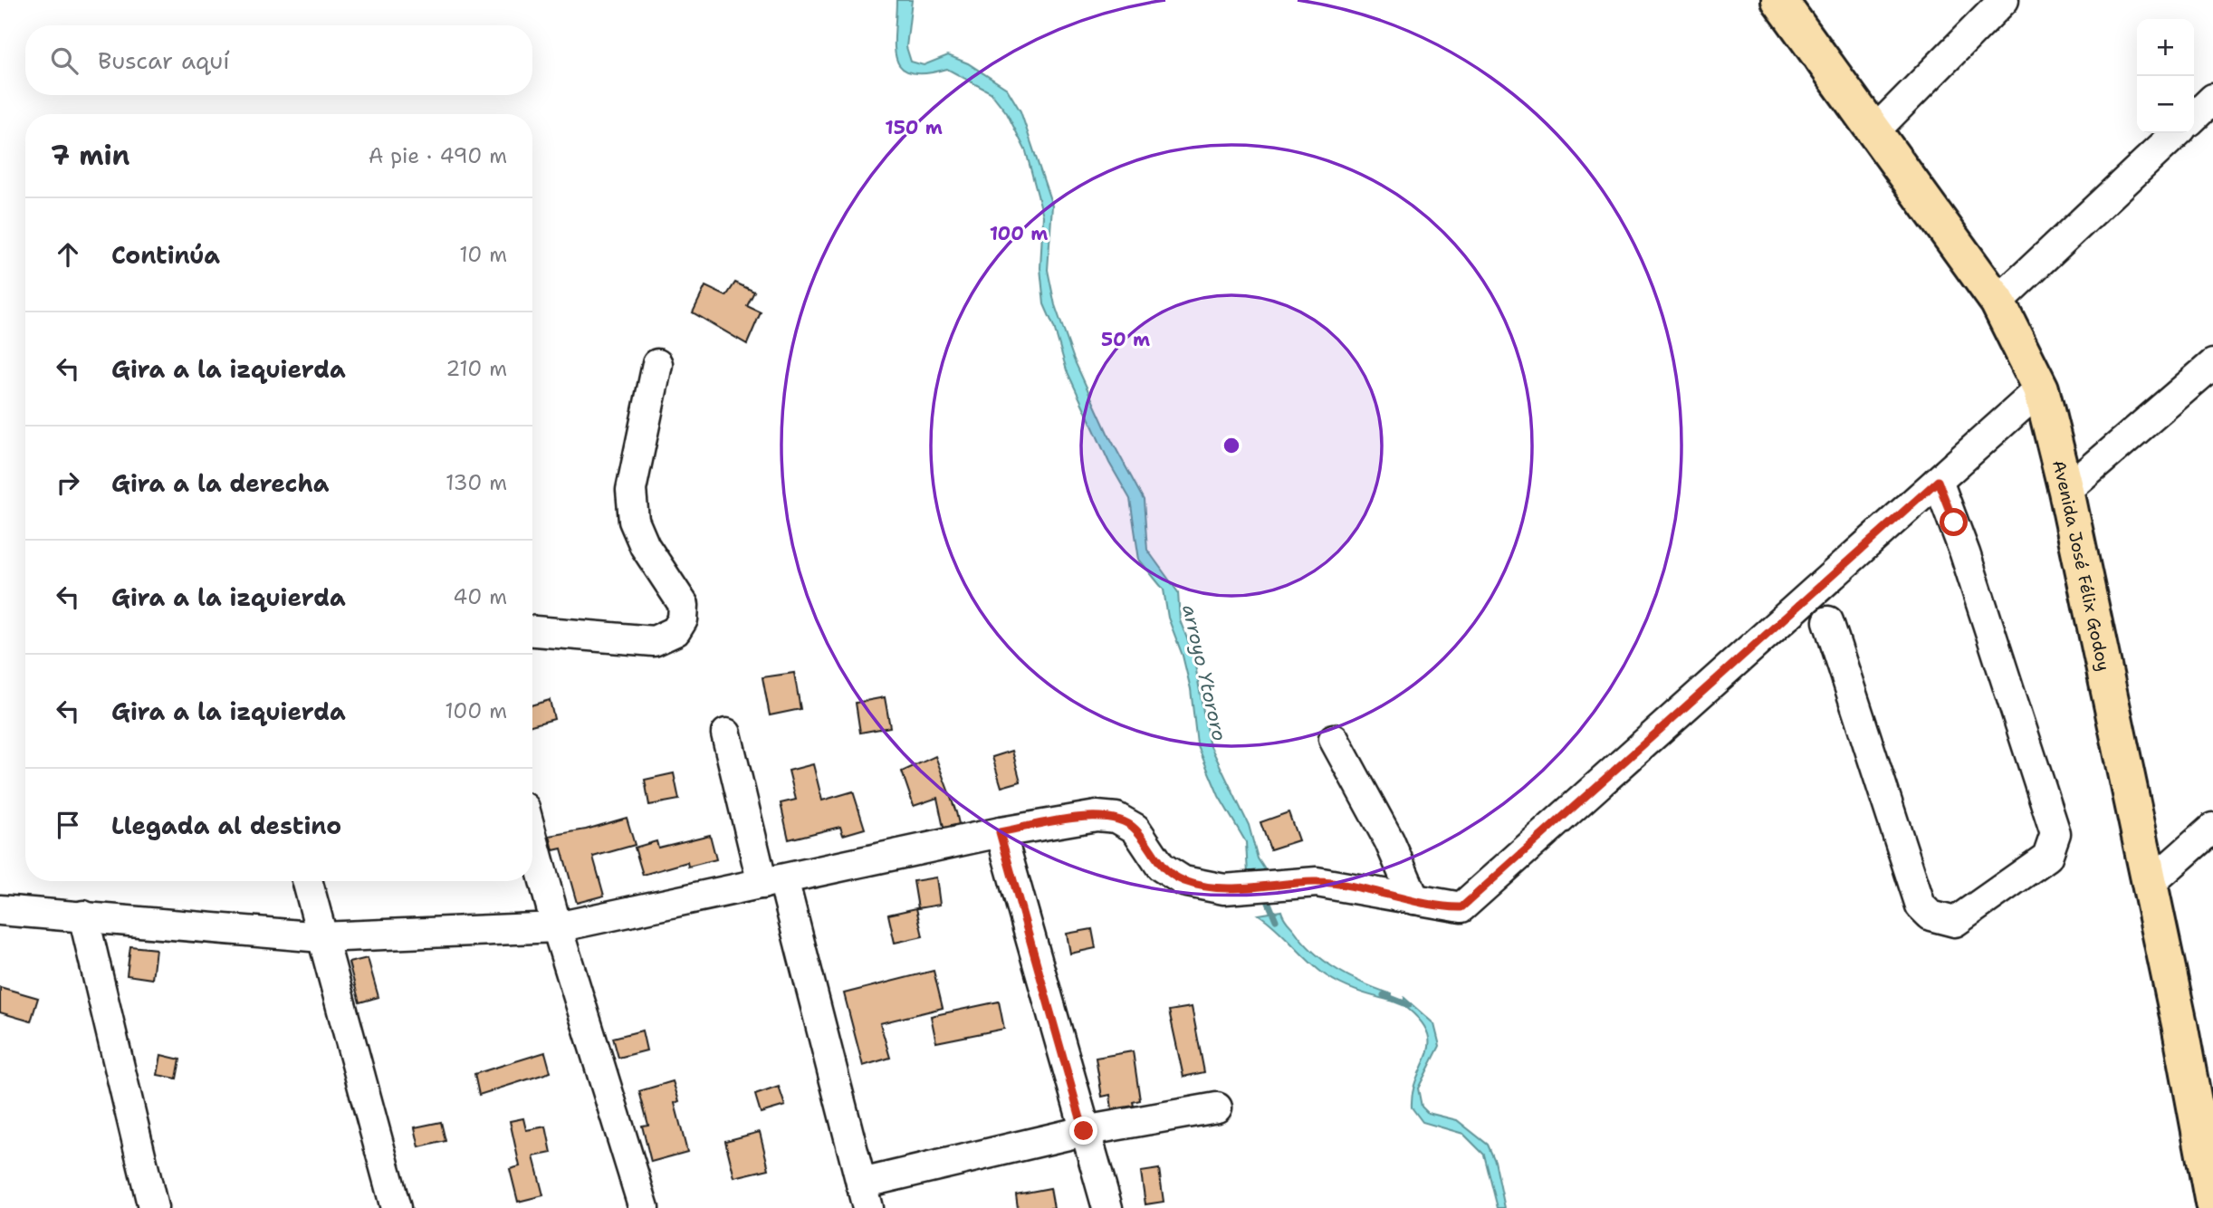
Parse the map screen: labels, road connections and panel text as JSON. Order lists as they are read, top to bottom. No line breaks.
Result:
{"streets":{"main road":["Avenida José Félix Godoy"]},"water":["arroyo Ytororo"],"page":{"map_buttons":["+","−"],"search":"Buscar aquí","heading":["7 min","A pie · 490 m"],"list":[["Continúa","10 m"],["Gira a la izquierda","210 m"],["Gira a la derecha","130 m"],["Gira a la izquierda","40 m"],["Gira a la izquierda","100 m"],"Llegada al destino"]},"rings":["150 m","100 m","50 m"]}
